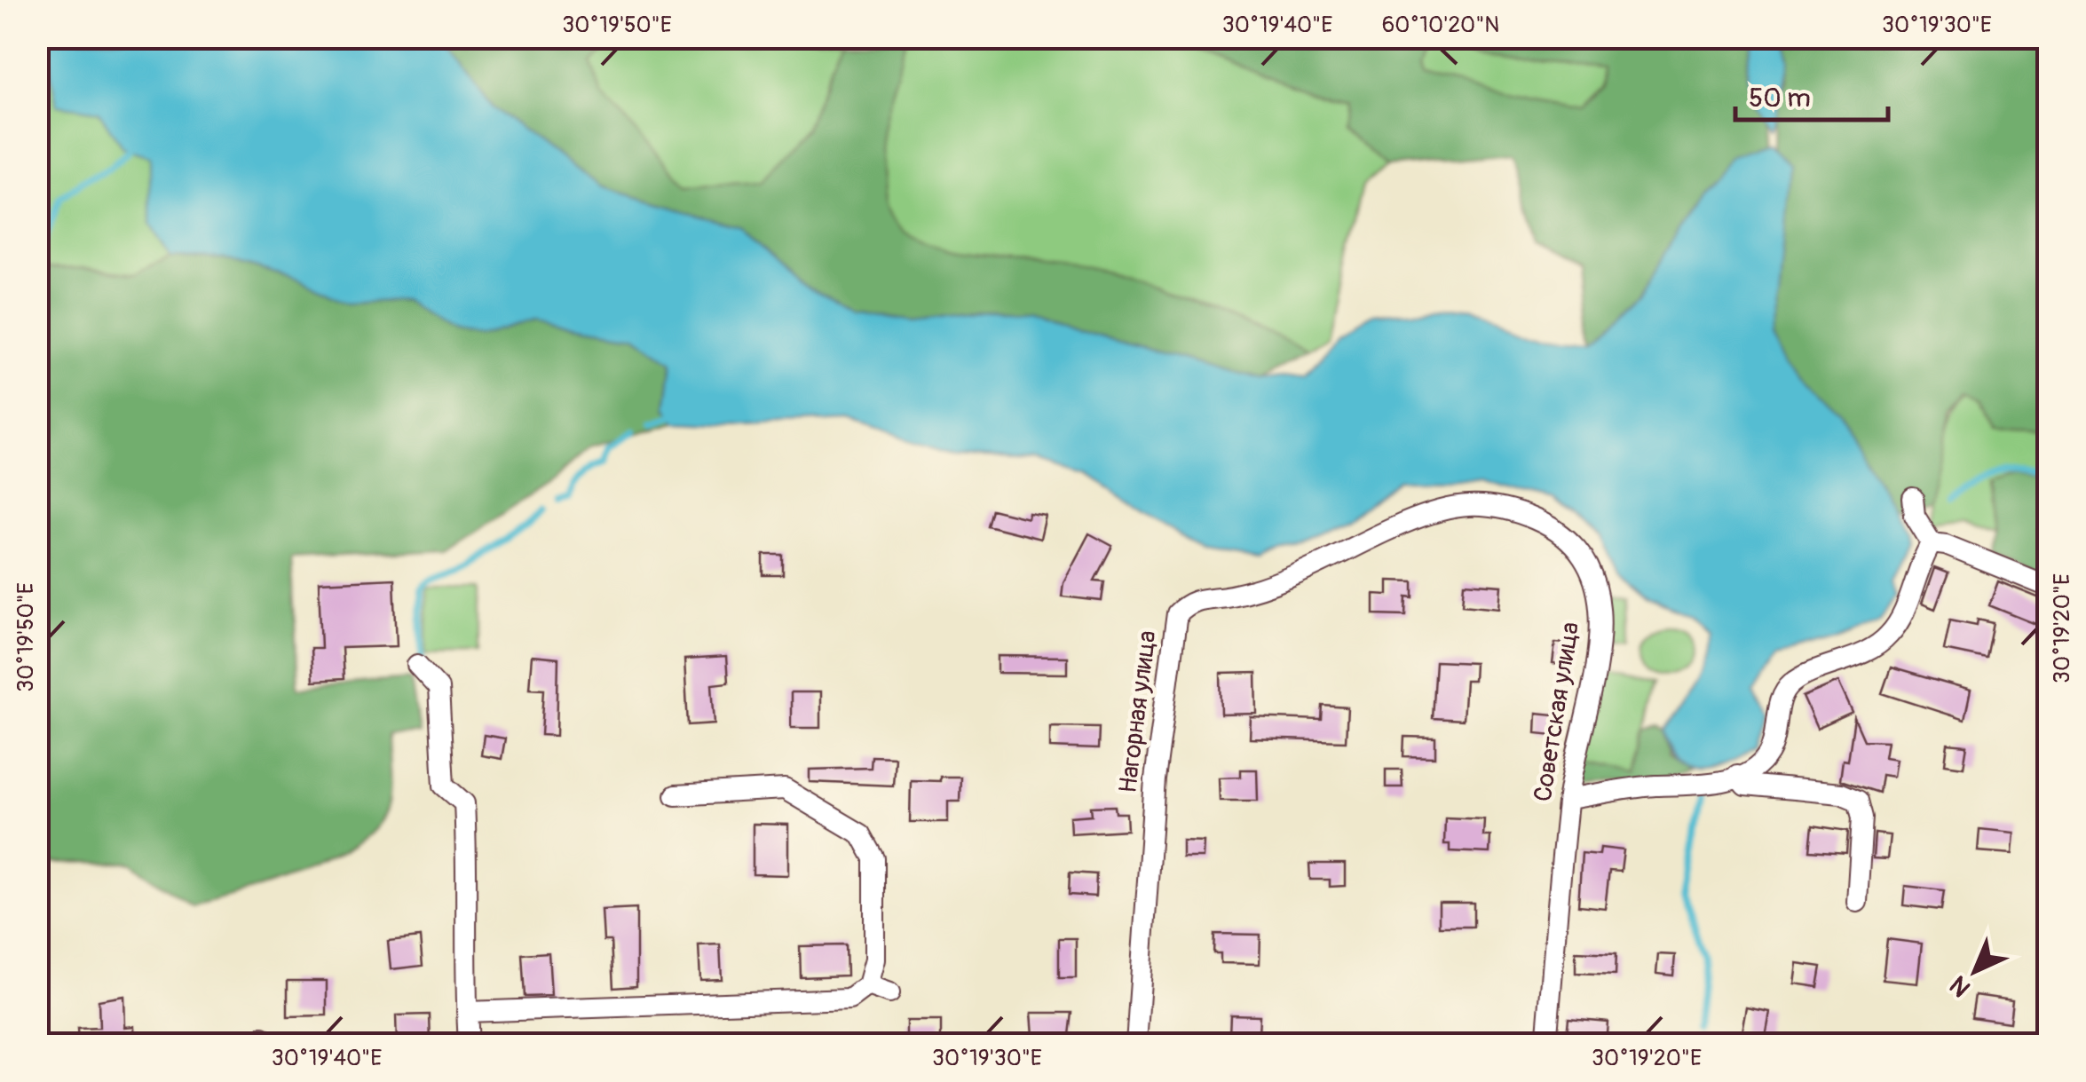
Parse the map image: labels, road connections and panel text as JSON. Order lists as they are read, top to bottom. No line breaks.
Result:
{"streets":{"street":["Нагорная улица","Советская улица"]},"crossings":[["Нагорная улица","Советская улица"]],"scale_bar":"50 m","north":"bottom left","coordinates":["30°19'50\"E","30°19'40\"E","60°10'20\"N","30°19'30\"E","30°19'20\"E"]}
